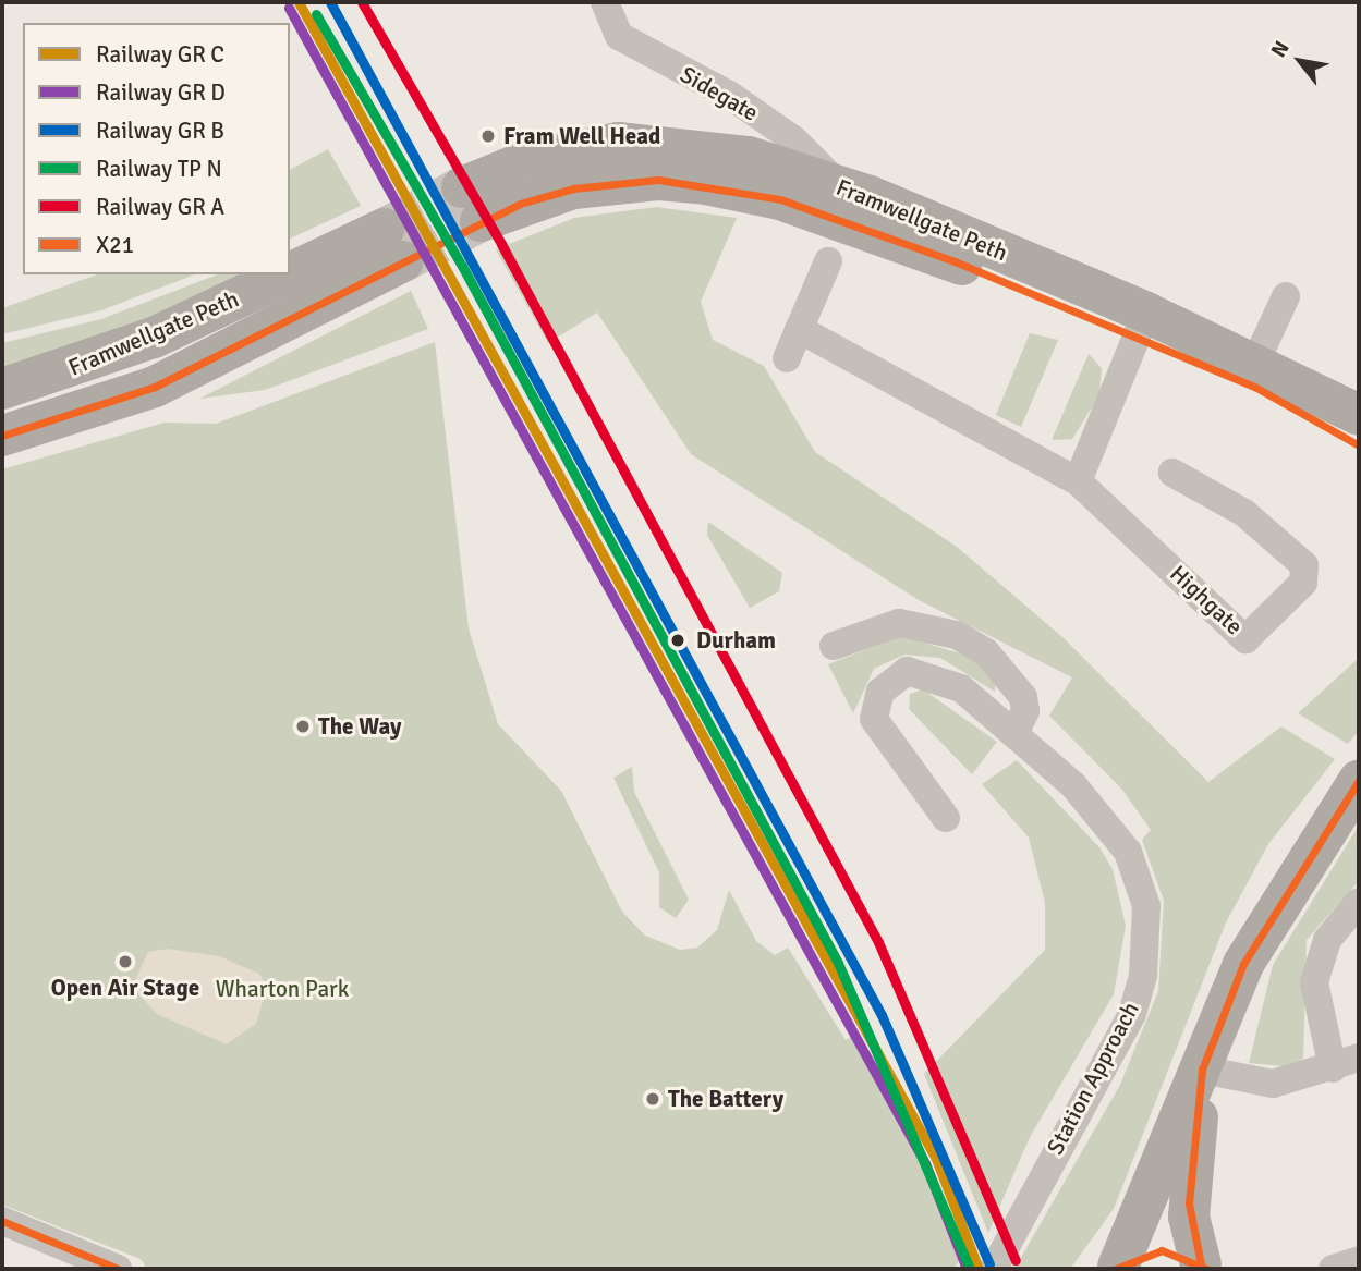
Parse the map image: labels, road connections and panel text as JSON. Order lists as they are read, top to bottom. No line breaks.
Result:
{"streets":{"highway":["Framwellgate Peth"],"street":["Sidegate","Highgate","Station Approach"]},"crossings":[["Sidegate","Framwellgate Peth"]],"parks":["Wharton Park"],"places":["Fram Well Head","Durham","The Way","Open Air Stage","The Battery"],"lines":["transit line X21"],"legend":["Railway GR C","Railway GR D","Railway GR B","Railway TP N","Railway GR A","X21"],"north":"top left"}
